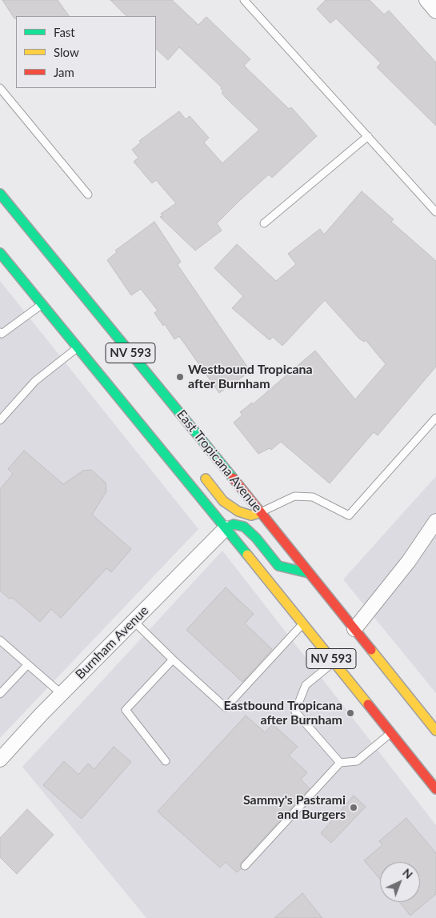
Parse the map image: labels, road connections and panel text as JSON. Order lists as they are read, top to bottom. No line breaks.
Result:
{"streets":{"main road":["NV 593","East Tropicana Avenue"],"street":["Burnham Avenue"]},"crossings":[["NV 593","Burnham Avenue"]],"places":["Westbound Tropicana after Burnham","Eastbound Tropicana after Burnham","Sammy's Pastrami and Burgers"],"legend":["Fast","Slow","Jam"],"north":"top right"}
